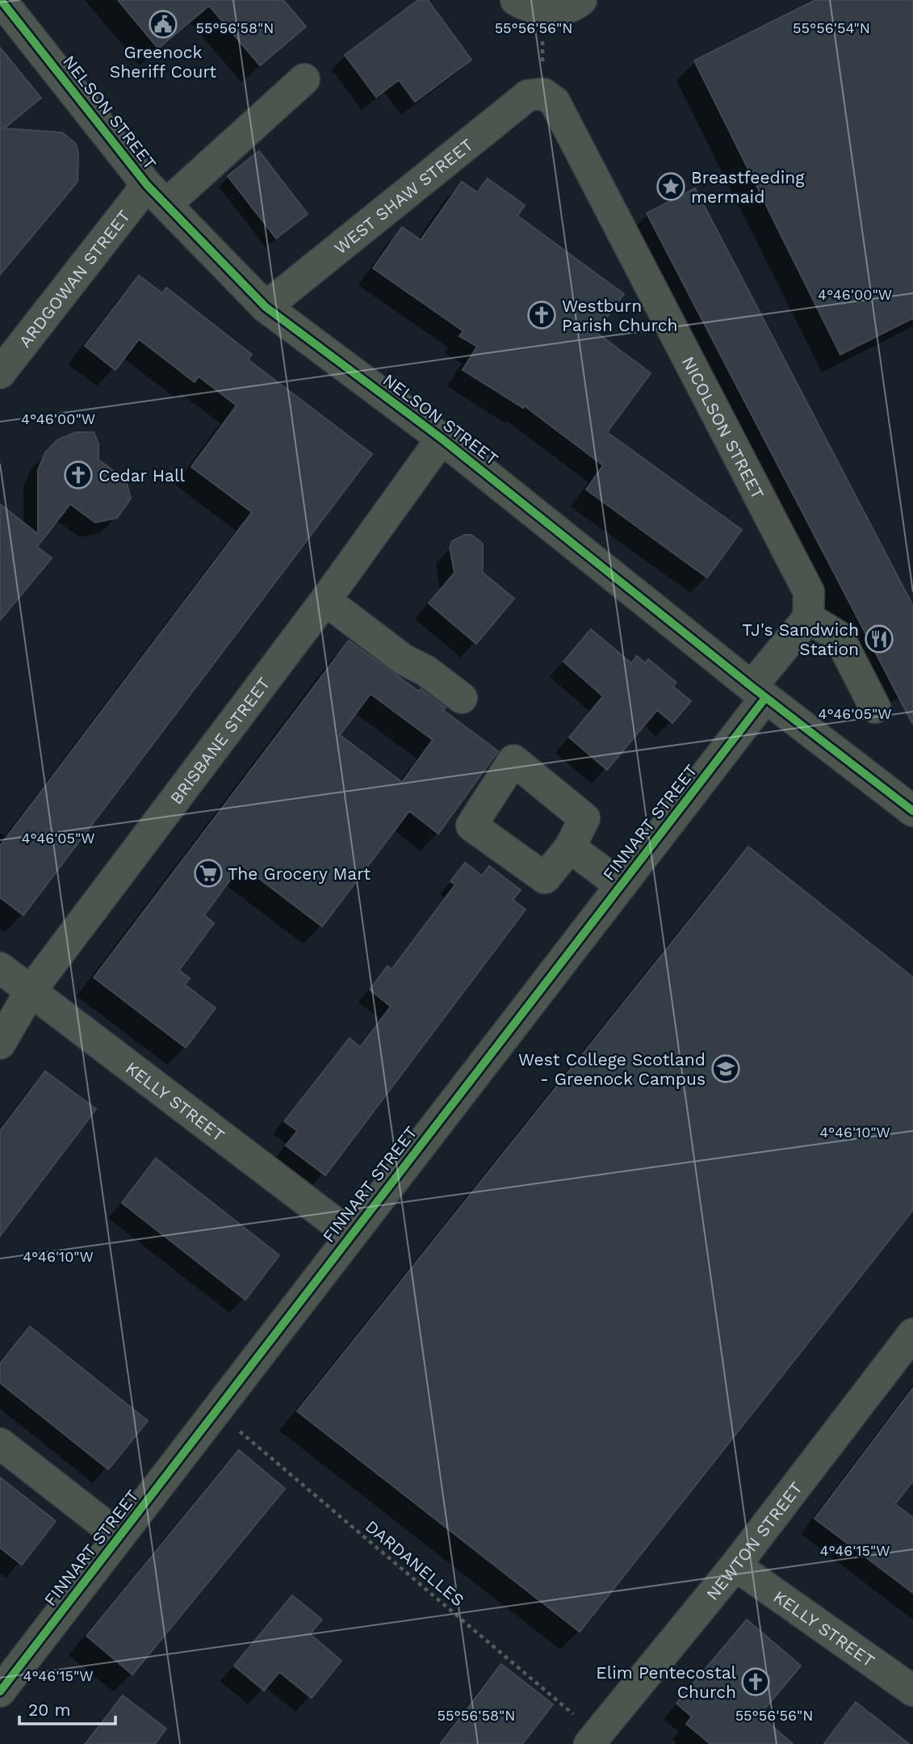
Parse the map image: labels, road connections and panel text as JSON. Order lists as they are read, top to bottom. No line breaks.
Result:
{"streets":{"street":["NELSON STREET","WEST SHAW STREET","ARDGOWAN STREET","NICOLSON STREET","BRISBANE STREET","FINNART STREET","KELLY STREET","NEWTON STREET"],"path":["DARDANELLES"]},"crossings":[["NELSON STREET","WEST SHAW STREET"],["NELSON STREET","ARDGOWAN STREET"],["NELSON STREET","BRISBANE STREET"],["NELSON STREET","FINNART STREET"],["WEST SHAW STREET","NICOLSON STREET"],["BRISBANE STREET","KELLY STREET"],["FINNART STREET","KELLY STREET"],["FINNART STREET","DARDANELLES"],["KELLY STREET","NEWTON STREET"],["NEWTON STREET","DARDANELLES"]],"places":{"public building":["Greenock Sheriff Court"],"place":["Breastfeeding mermaid"],"church":["Westburn Parish Church","Cedar Hall","Elim Pentecostal Church"],"restaurant":["TJ's Sandwich Station"],"supermarket":["The Grocery Mart"],"school or university":["West College Scotland - Greenock Campus"]},"scale_bar":"20 m","coordinates":["55°56'58\"N","55°56'56\"N","55°56'54\"N","4°46'00\"W","4°46'05\"W","4°46'10\"W","4°46'15\"W"]}
